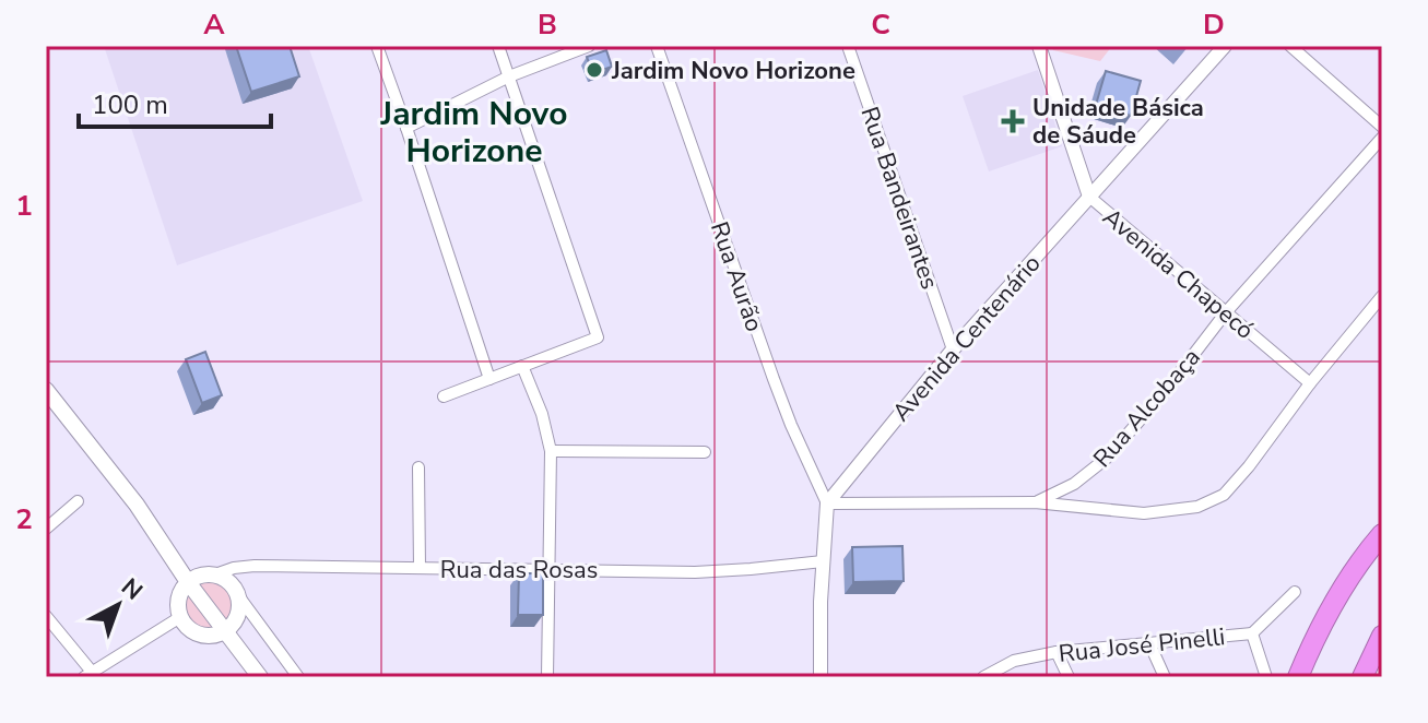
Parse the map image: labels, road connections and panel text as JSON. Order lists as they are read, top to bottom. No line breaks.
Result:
{"streets":{"street":["Rua Bandeirantes","Avenida Chapecó","Rua Aurão","Avenida Centenário","Rua Alcobaça","Rua das Rosas","Rua José Pinelli"]},"crossings":[["Rua Bandeirantes","Avenida Centenário"],["Avenida Chapecó","Avenida Centenário"],["Avenida Chapecó","Rua Alcobaça"],["Rua Aurão","Avenida Centenário"]],"districts":["Jardim Novo Horizone"],"places":{"other":["Jardim Novo Horizone"],"health":["Unidade Básica de Sáude"]},"scale_bar":"100 m","north":"top right","grid":{"columns":["A","B","C","D"],"rows":["1","2"]}}
